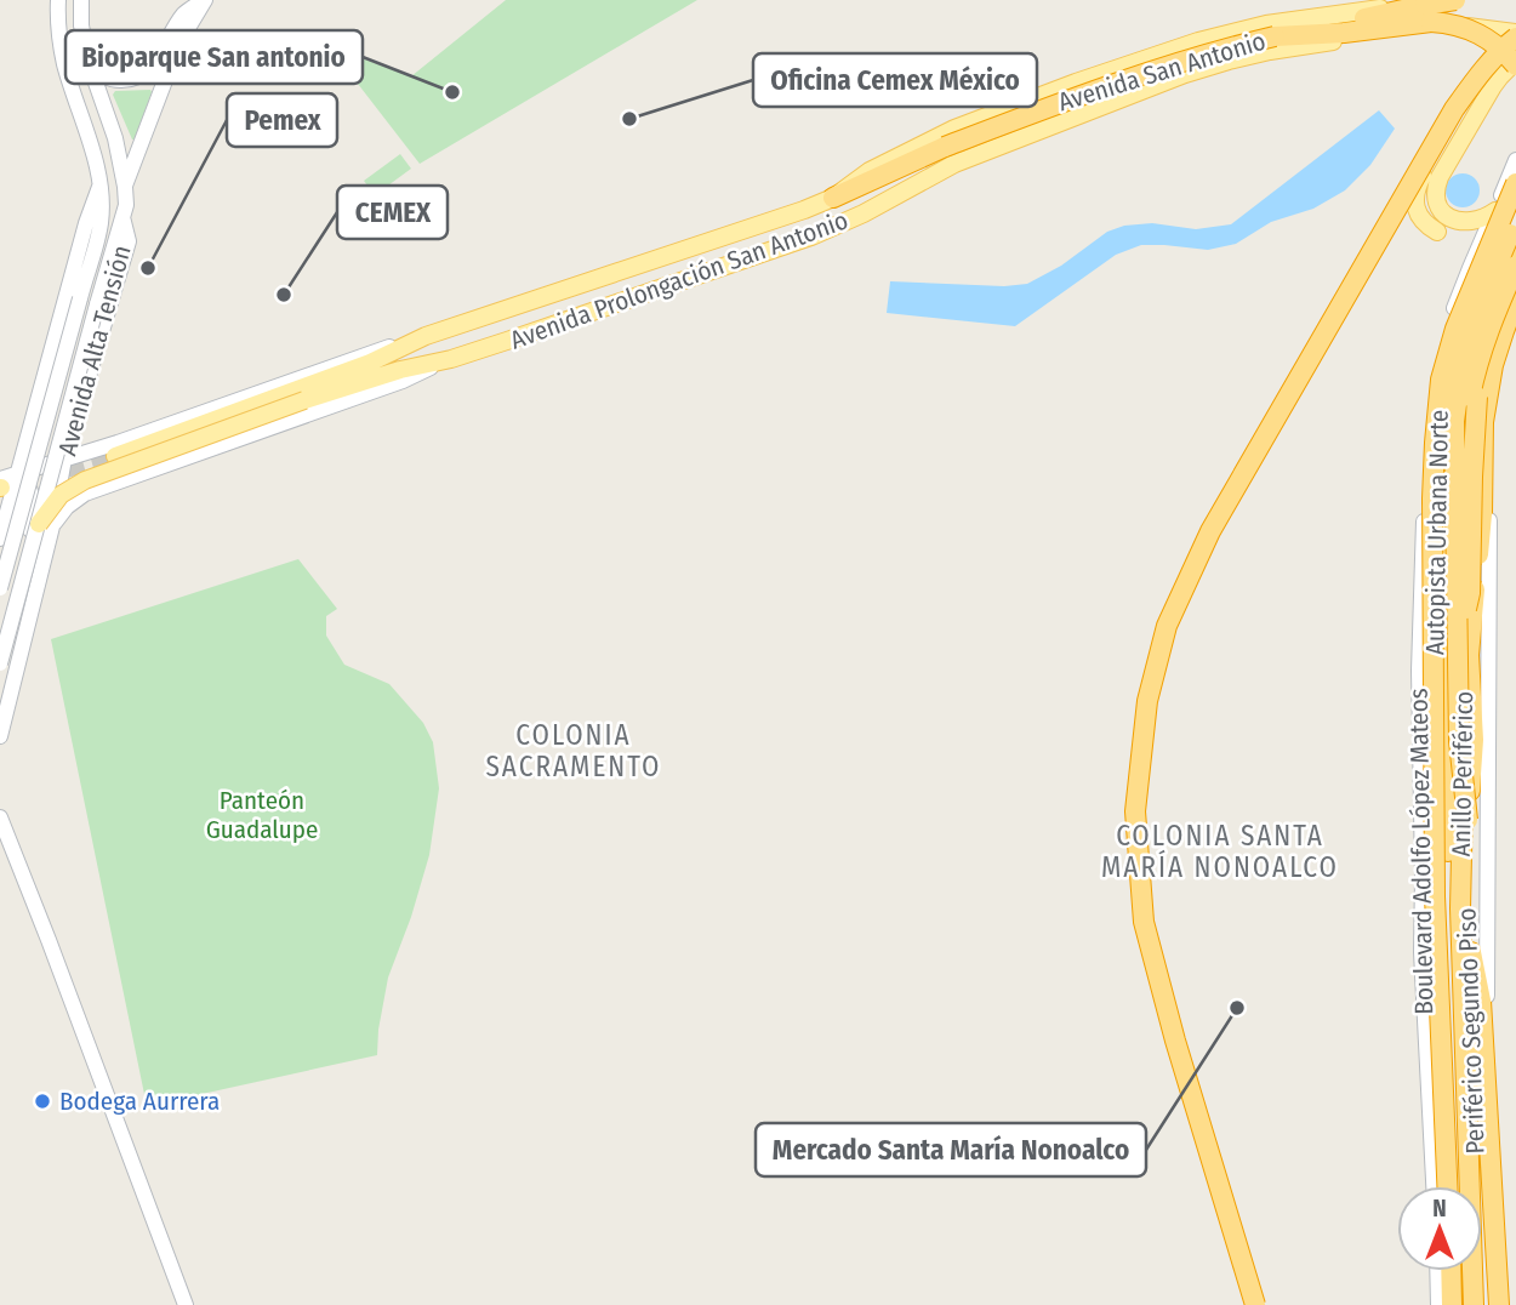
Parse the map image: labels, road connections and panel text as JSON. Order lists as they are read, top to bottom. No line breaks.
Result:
{"streets":{"highway":["Avenida San Antonio","Autopista Urbana Norte","Anillo Periférico","Periférico Segundo Piso"],"main road":["Avenida Prolongación San Antonio","Avenida Alta Tensión","Boulevard Adolfo López Mateos"]},"crossings":[["Avenida San Antonio","Avenida Prolongación San Antonio"],["Avenida Prolongación San Antonio","Avenida Alta Tensión"],["Autopista Urbana Norte","Boulevard Adolfo López Mateos"],["Autopista Urbana Norte","Periférico Segundo Piso"]],"districts":["COLONIA SACRAMENTO","COLONIA SANTA MARÍA NONOALCO"],"parks":["Panteón Guadalupe"],"places":["Bioparque San antonio","Oficina Cemex México","Pemex","CEMEX","Mercado Santa María Nonoalco","Bodega Aurrera"],"north":"top"}
